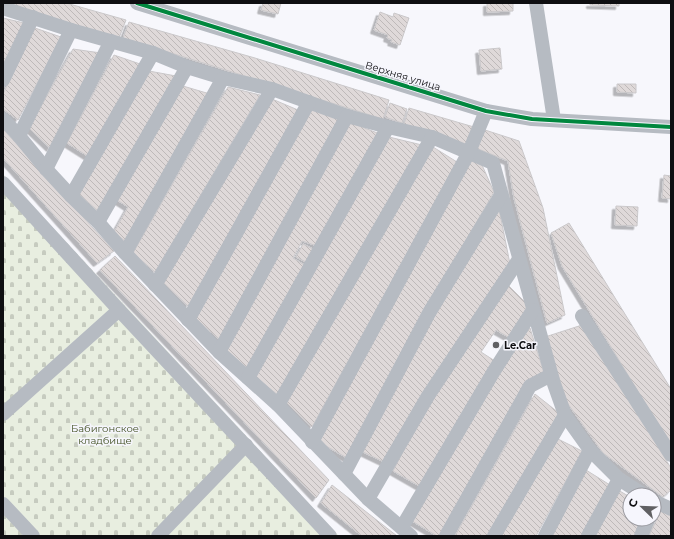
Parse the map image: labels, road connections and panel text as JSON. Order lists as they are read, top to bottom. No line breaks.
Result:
{"streets":{"street":["Верхняя улица"]},"parks":["Бабигонское кладбище"],"places":["Le.Car"],"north":"top left"}
